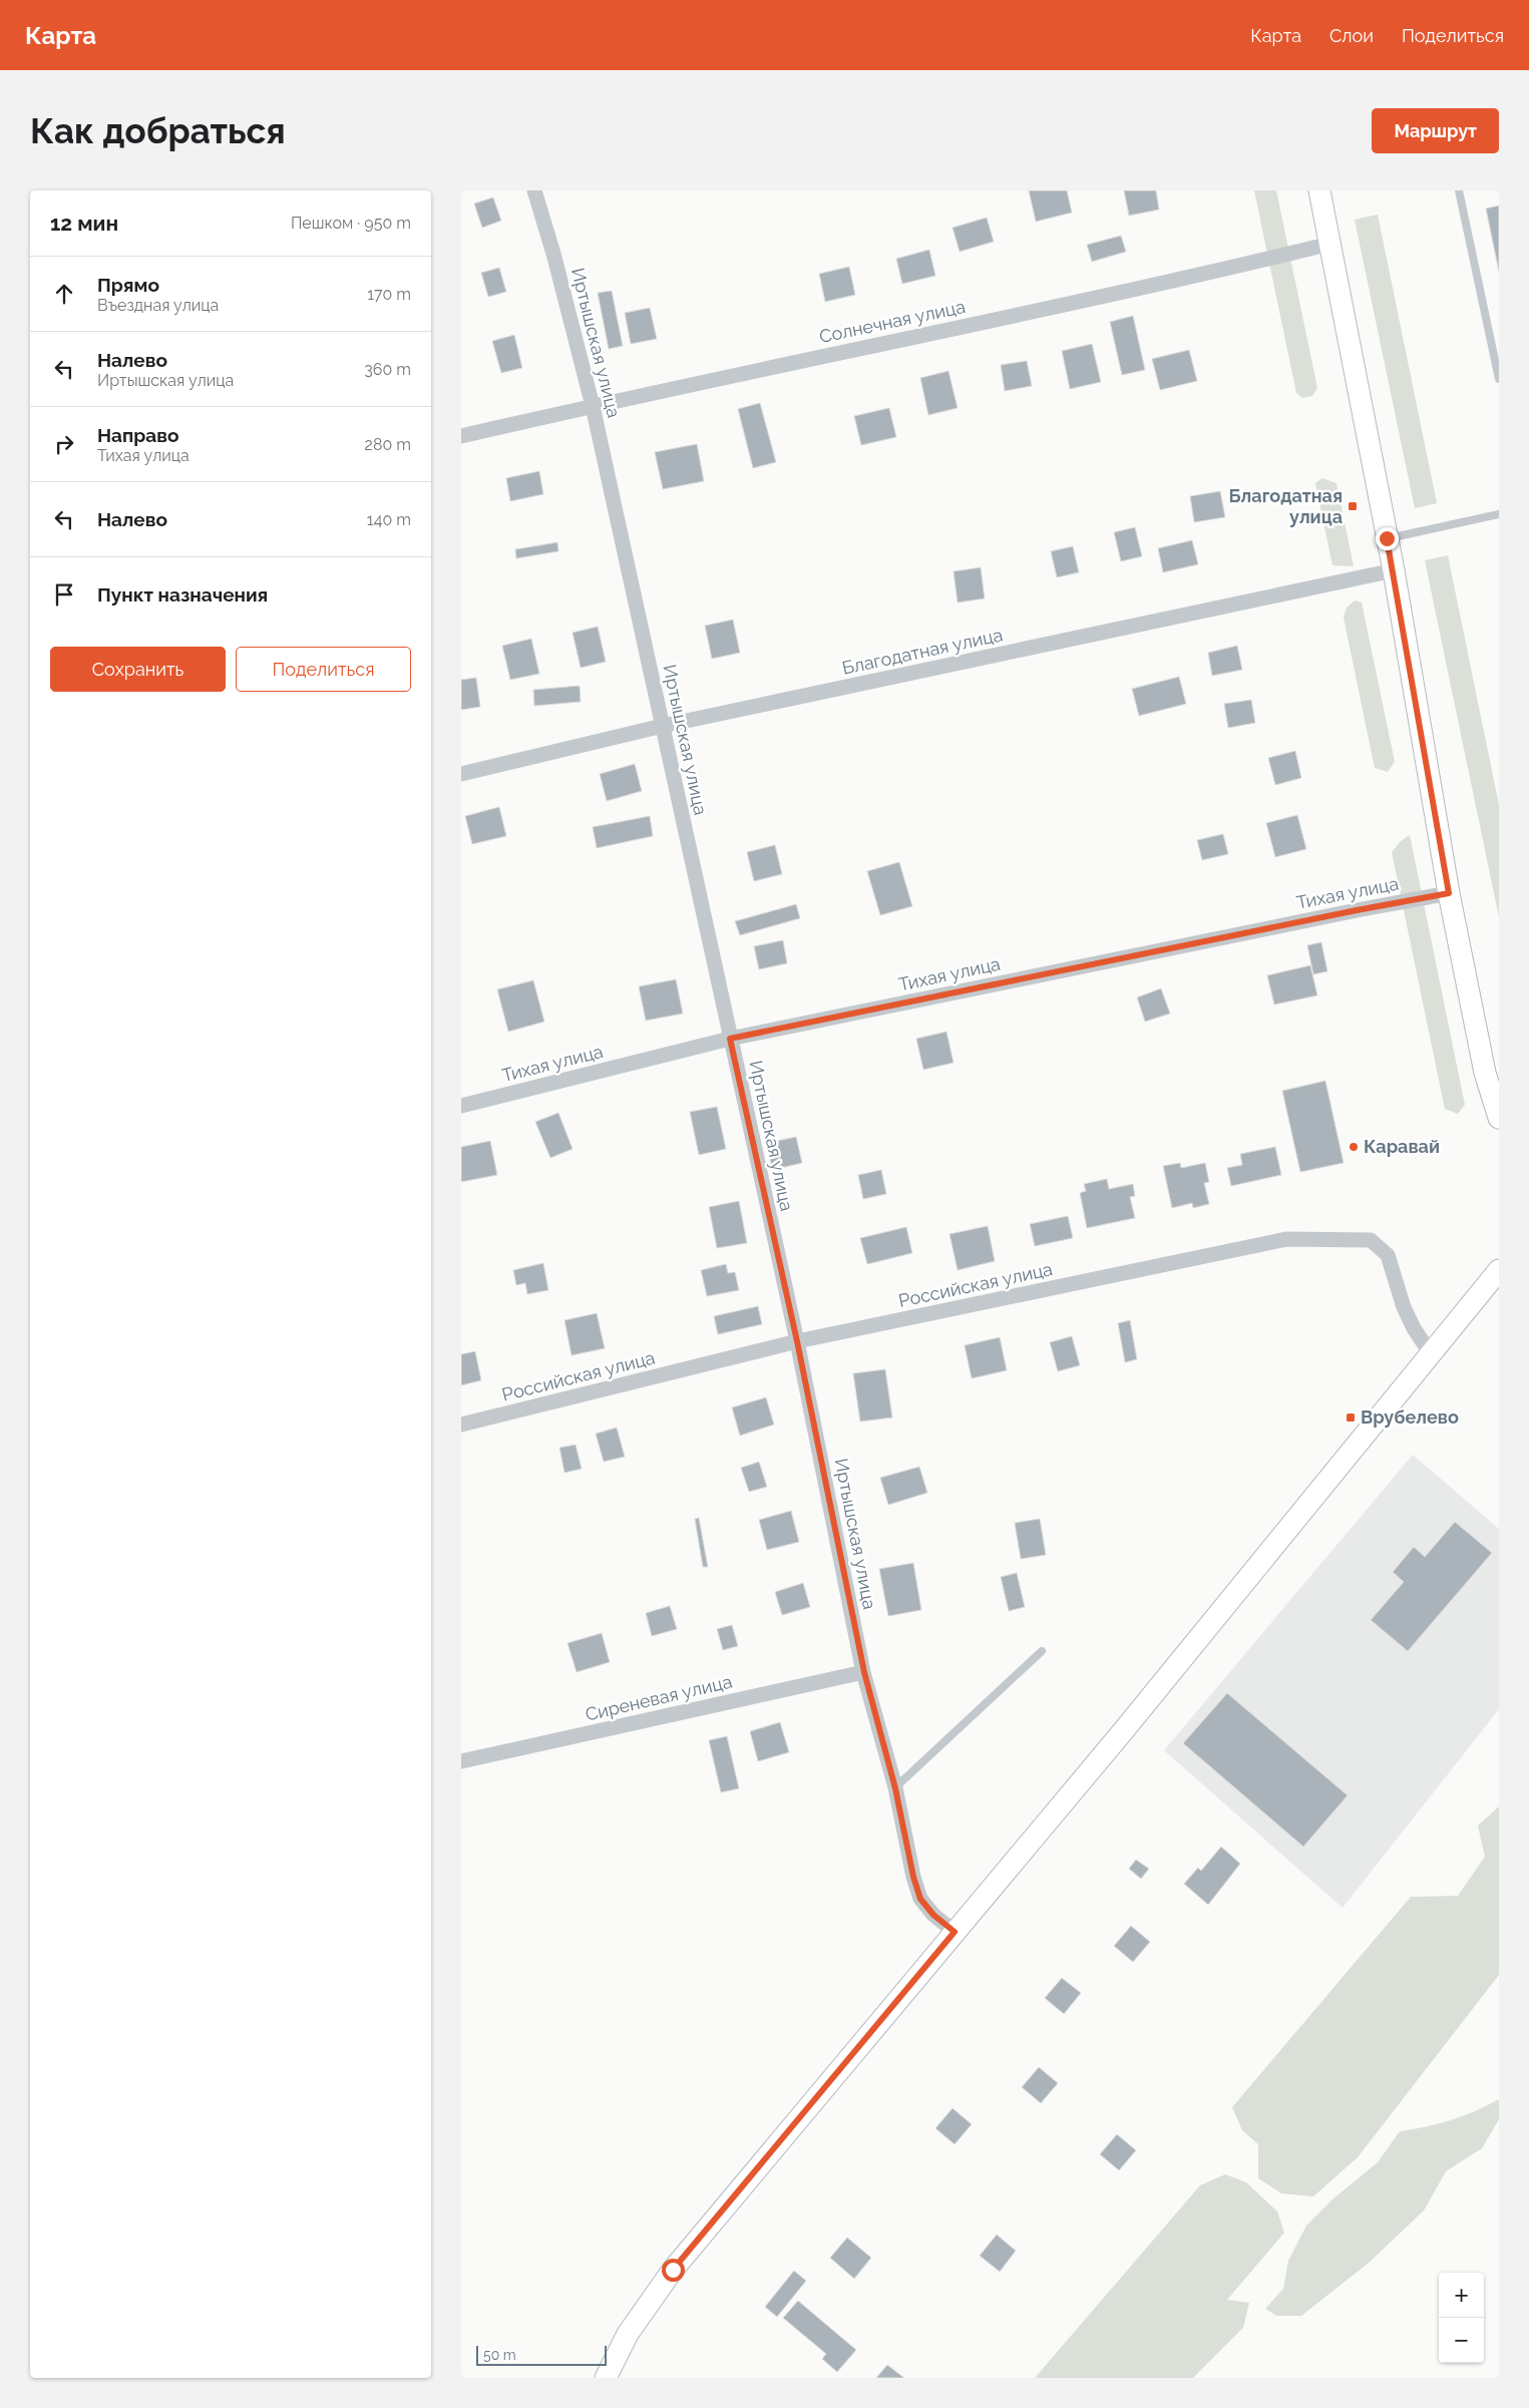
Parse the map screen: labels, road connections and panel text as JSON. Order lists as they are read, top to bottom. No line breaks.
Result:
{"streets":{"street":["Солнечная улица","Иртышская улица","Благодатная улица","Тихая улица","Российская улица","Сиреневая улица"]},"crossings":[["Солнечная улица","Иртышская улица"],["Иртышская улица","Благодатная улица"],["Иртышская улица","Тихая улица"],["Иртышская улица","Российская улица"],["Иртышская улица","Сиреневая улица"]],"places":{"transit":["Благодатная улица","Врубелево"],"other":["Каравай"]},"scale_bar":"50 m","page":{"header":"Карта","nav":["Карта","Слои","Поделиться"],"buttons":["Маршрут",["Сохранить","Поделиться"]],"title":"Как добраться","heading":["12 мин","Пешком · 950 m"],"list":[["Прямо","Въездная улица","170 m"],["Налево","Иртышская улица","360 m"],["Направо","Тихая улица","280 m"],["Налево","140 m"],"Пункт назначения"],"map_buttons":["+","−"],"scale":"50 m"}}
